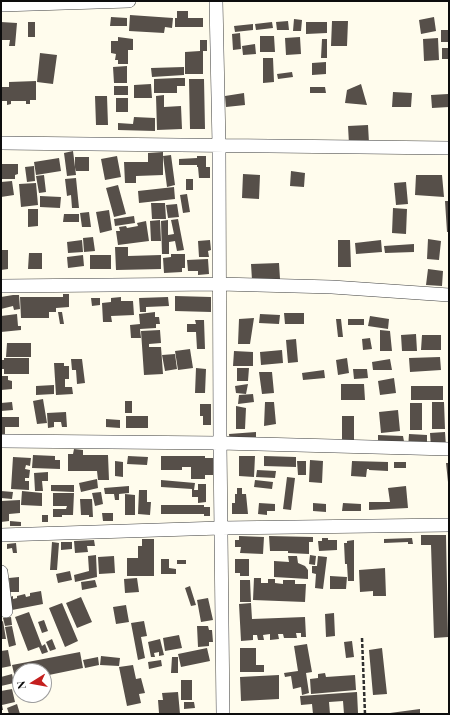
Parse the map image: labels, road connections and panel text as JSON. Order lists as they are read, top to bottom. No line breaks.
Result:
{"north":"left"}
